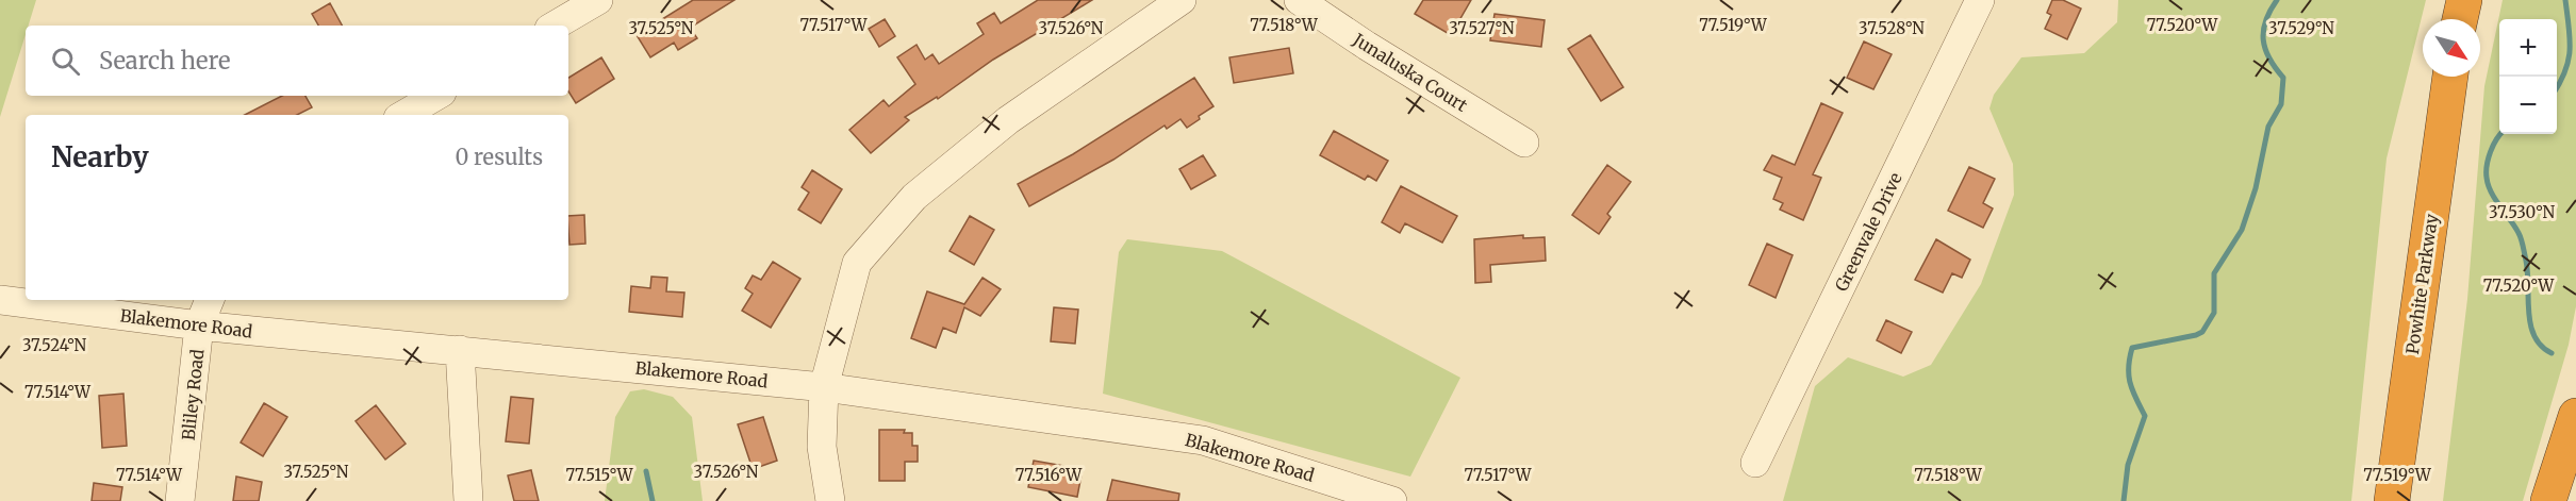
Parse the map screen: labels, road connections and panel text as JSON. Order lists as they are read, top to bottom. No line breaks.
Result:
{"streets":{"highway":["Powhite Parkway"],"street":["Junaluska Court","Greenvale Drive","Blakemore Road","Bliley Road"]},"crossings":[["Blakemore Road","Bliley Road"]],"north":"bottom right","page":{"map_buttons":["+","−"],"search":"Search here","heading":["Nearby","0 results"]},"coordinates":["77.517°W","77.518°W","77.519°W","77.520°W","37.525°N","37.528°N","37.526°N","37.527°N","37.529°N","37.530°N","37.524°N","77.514°W","77.515°W","77.516°W"]}
